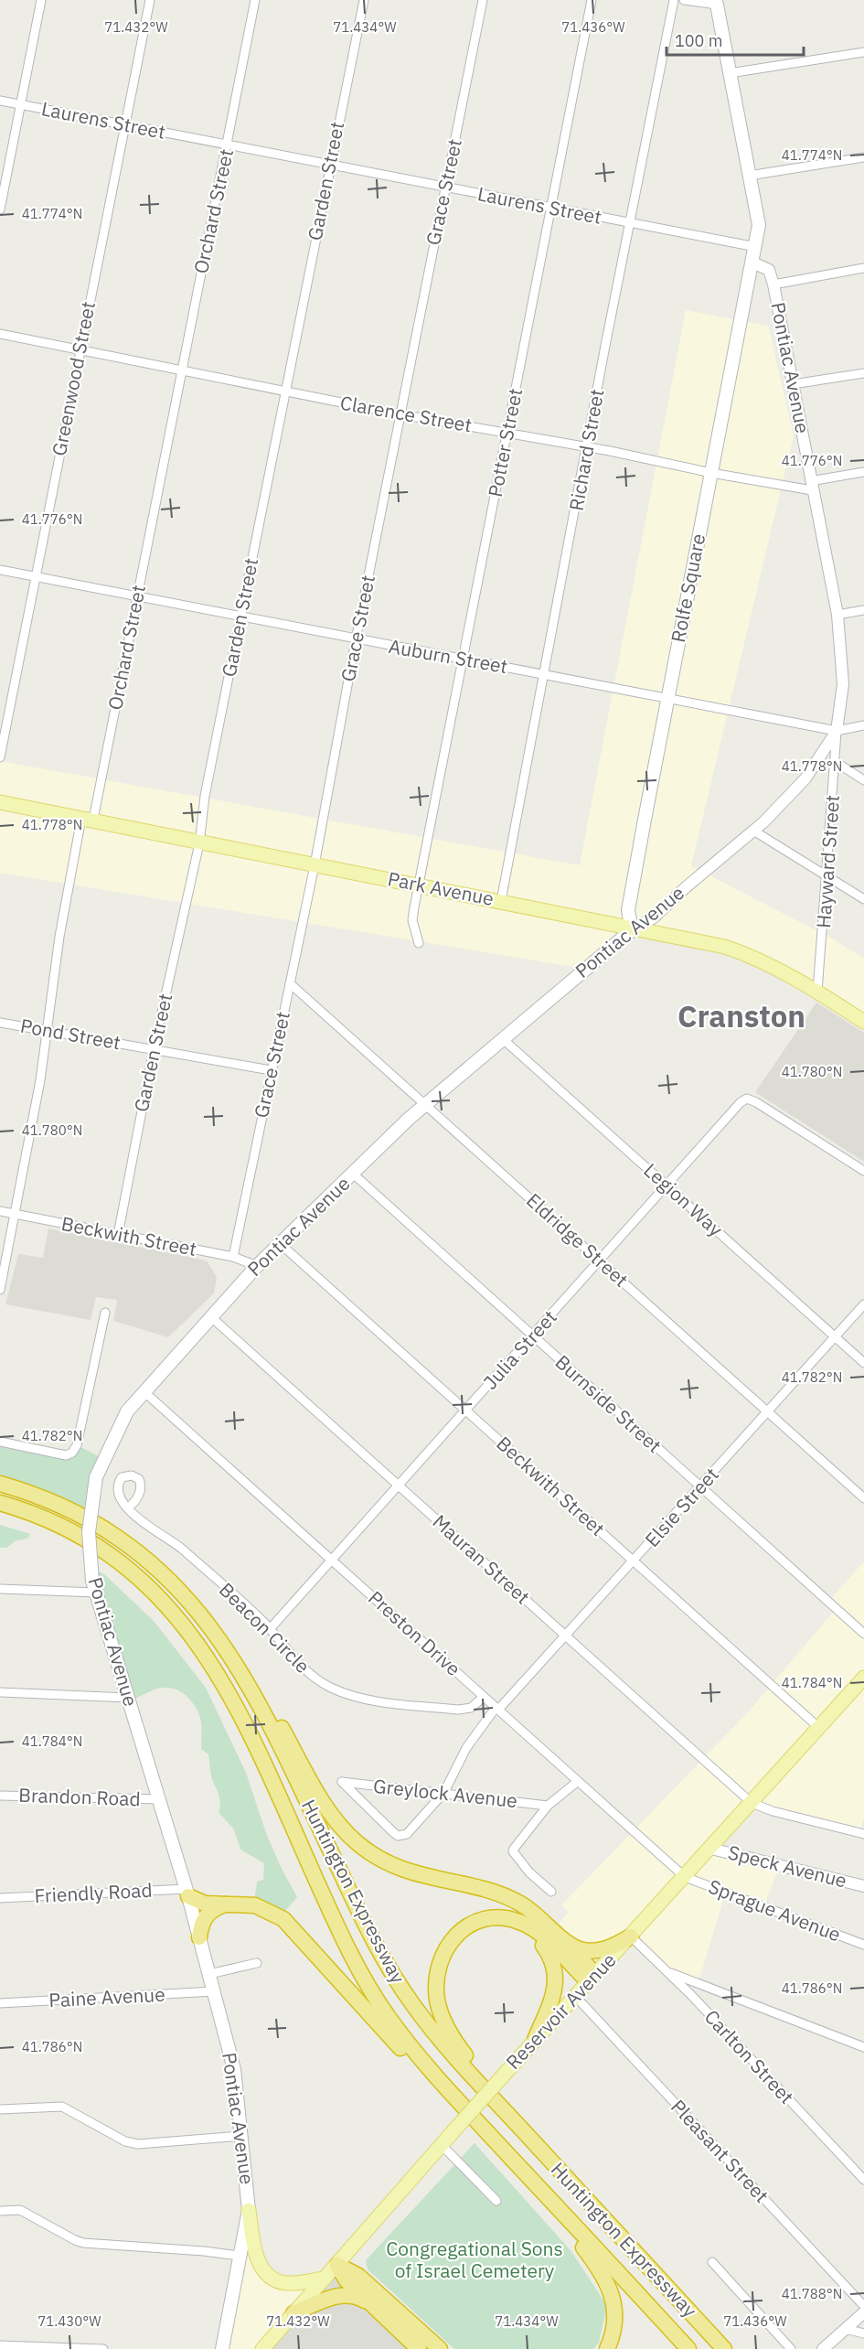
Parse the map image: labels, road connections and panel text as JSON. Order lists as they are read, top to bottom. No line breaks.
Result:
{"streets":{"highway":["Huntington Expressway"],"main road":["Pontiac Avenue","Rolfe Square","Park Avenue","Reservoir Avenue"],"street":["Laurens Street","Garden Street","Grace Street","Orchard Street","Greenwood Street","Clarence Street","Potter Street","Richard Street","Auburn Street","Hayward Street","Pond Street","Legion Way","Beckwith Street","Eldridge Street","Julia Street","Burnside Street","Elsie Street","Mauran Street","Beacon Circle","Preston Drive","Greylock Avenue","Brandon Road","Speck Avenue","Friendly Road","Sprague Avenue","Paine Avenue","Carlton Street","Pleasant Street"]},"crossings":[["Laurens Street","Garden Street"],["Laurens Street","Grace Street"],["Laurens Street","Orchard Street"],["Laurens Street","Greenwood Street"],["Laurens Street","Potter Street"],["Laurens Street","Richard Street"],["Laurens Street","Rolfe Square"],["Garden Street","Clarence Street"],["Garden Street","Auburn Street"],["Garden Street","Park Avenue"],["Garden Street","Pond Street"],["Garden Street","Beckwith Street"],["Grace Street","Clarence Street"],["Grace Street","Auburn Street"],["Grace Street","Park Avenue"],["Grace Street","Pond Street"],["Grace Street","Beckwith Street"],["Grace Street","Eldridge Street"],["Orchard Street","Clarence Street"],["Orchard Street","Auburn Street"],["Orchard Street","Park Avenue"],["Orchard Street","Pond Street"],["Orchard Street","Beckwith Street"],["Pontiac Avenue","Clarence Street"],["Pontiac Avenue","Rolfe Square"],["Pontiac Avenue","Auburn Street"],["Pontiac Avenue","Hayward Street"],["Pontiac Avenue","Park Avenue"],["Pontiac Avenue","Legion Way"],["Pontiac Avenue","Beckwith Street"],["Pontiac Avenue","Eldridge Street"],["Pontiac Avenue","Burnside Street"],["Pontiac Avenue","Mauran Street"],["Pontiac Avenue","Preston Drive"],["Pontiac Avenue","Brandon Road"],["Pontiac Avenue","Friendly Road"],["Pontiac Avenue","Paine Avenue"],["Greenwood Street","Clarence Street"],["Greenwood Street","Auburn Street"],["Clarence Street","Potter Street"],["Clarence Street","Richard Street"],["Clarence Street","Rolfe Square"],["Potter Street","Auburn Street"],["Potter Street","Park Avenue"],["Richard Street","Auburn Street"],["Richard Street","Park Avenue"],["Rolfe Square","Auburn Street"],["Rolfe Square","Park Avenue"],["Auburn Street","Hayward Street"],["Hayward Street","Park Avenue"],["Legion Way","Julia Street"],["Legion Way","Elsie Street"],["Beckwith Street","Julia Street"],["Beckwith Street","Elsie Street"],["Beckwith Street","Reservoir Avenue"],["Eldridge Street","Julia Street"],["Eldridge Street","Elsie Street"],["Julia Street","Burnside Street"],["Julia Street","Mauran Street"],["Julia Street","Beacon Circle"],["Julia Street","Preston Drive"],["Burnside Street","Elsie Street"],["Elsie Street","Mauran Street"],["Elsie Street","Preston Drive"],["Elsie Street","Greylock Avenue"],["Mauran Street","Reservoir Avenue"],["Beacon Circle","Preston Drive"],["Preston Drive","Greylock Avenue"],["Preston Drive","Sprague Avenue"],["Preston Drive","Reservoir Avenue"],["Speck Avenue","Reservoir Avenue"],["Sprague Avenue","Reservoir Avenue"],["Reservoir Avenue","Carlton Street"],["Reservoir Avenue","Pleasant Street"]],"districts":["Cranston"],"parks":["Congregational Sons of Israel Cemetery"],"scale_bar":"100 m","coordinates":["71.432°W","71.434°W","71.436°W","41.774°N","41.776°N","41.778°N","41.780°N","41.782°N","41.784°N","41.786°N","41.788°N","71.430°W"]}
